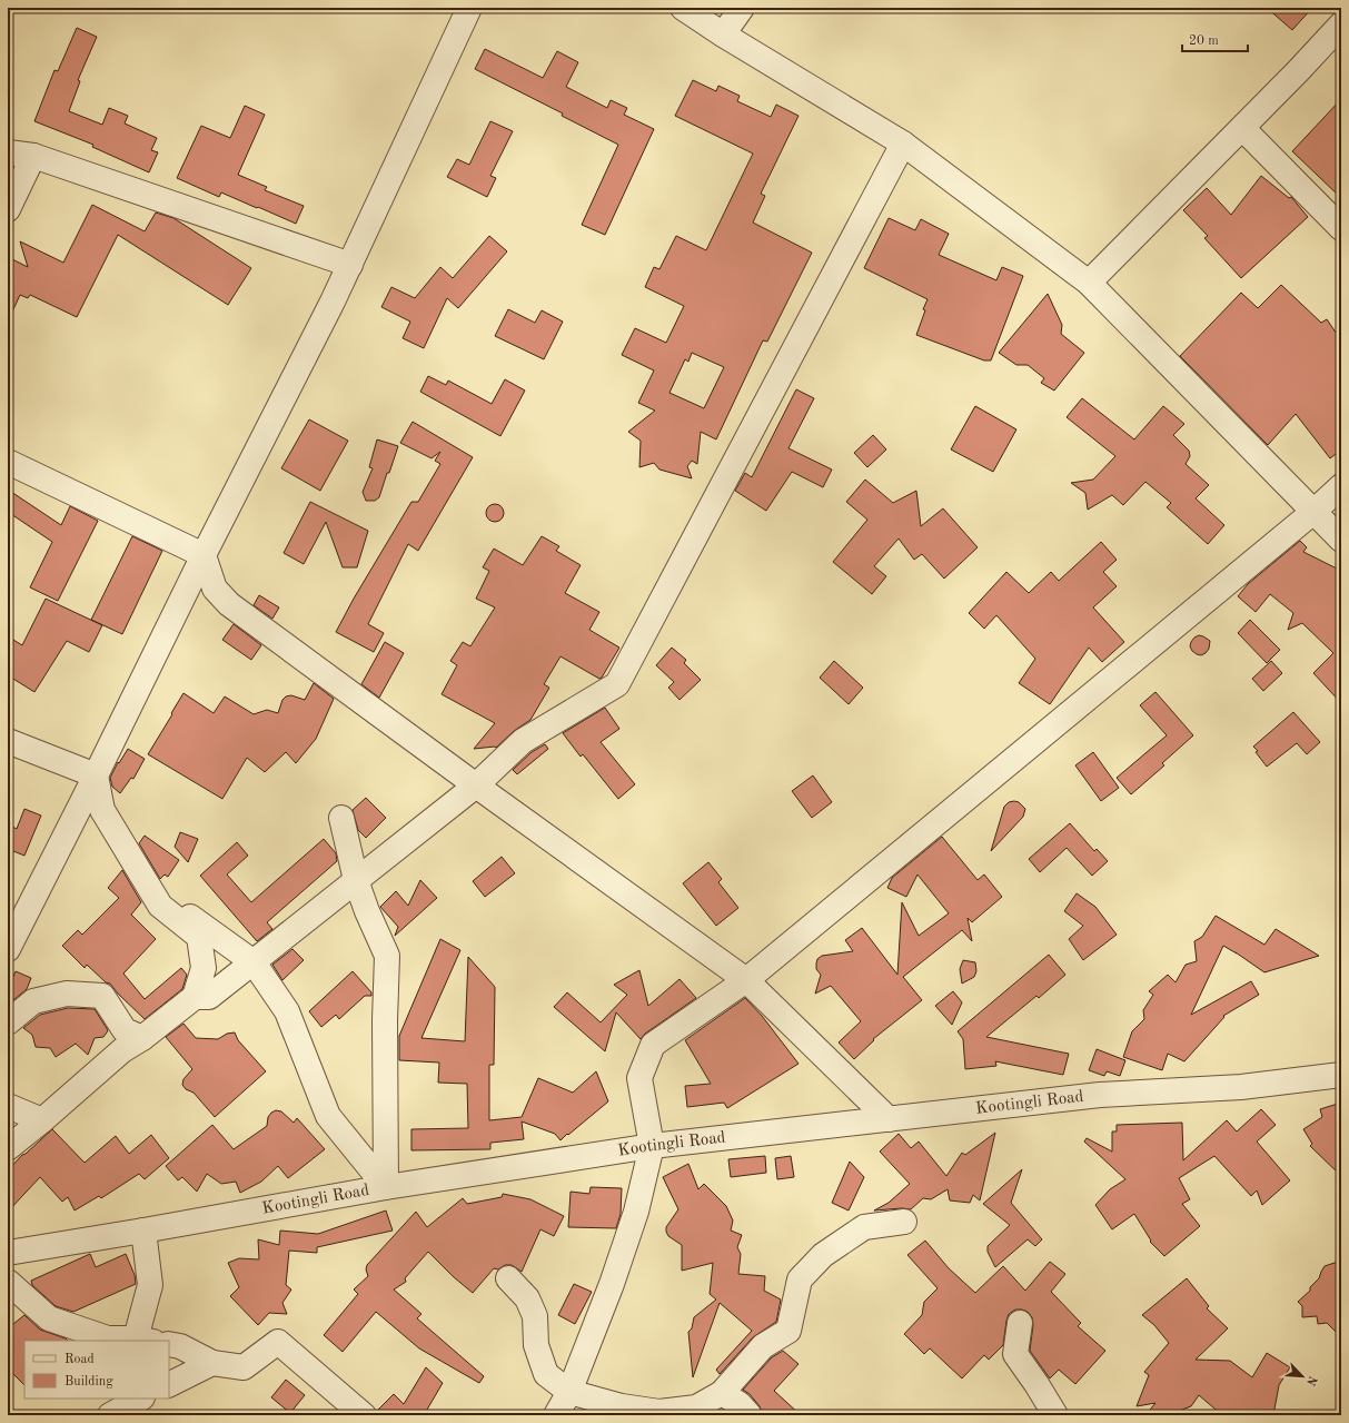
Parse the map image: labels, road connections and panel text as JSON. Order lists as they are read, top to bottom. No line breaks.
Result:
{"streets":{"street":["Kootingli Road"]},"legend":["Road","Building"],"scale_bar":"20 m","north":"bottom right"}
